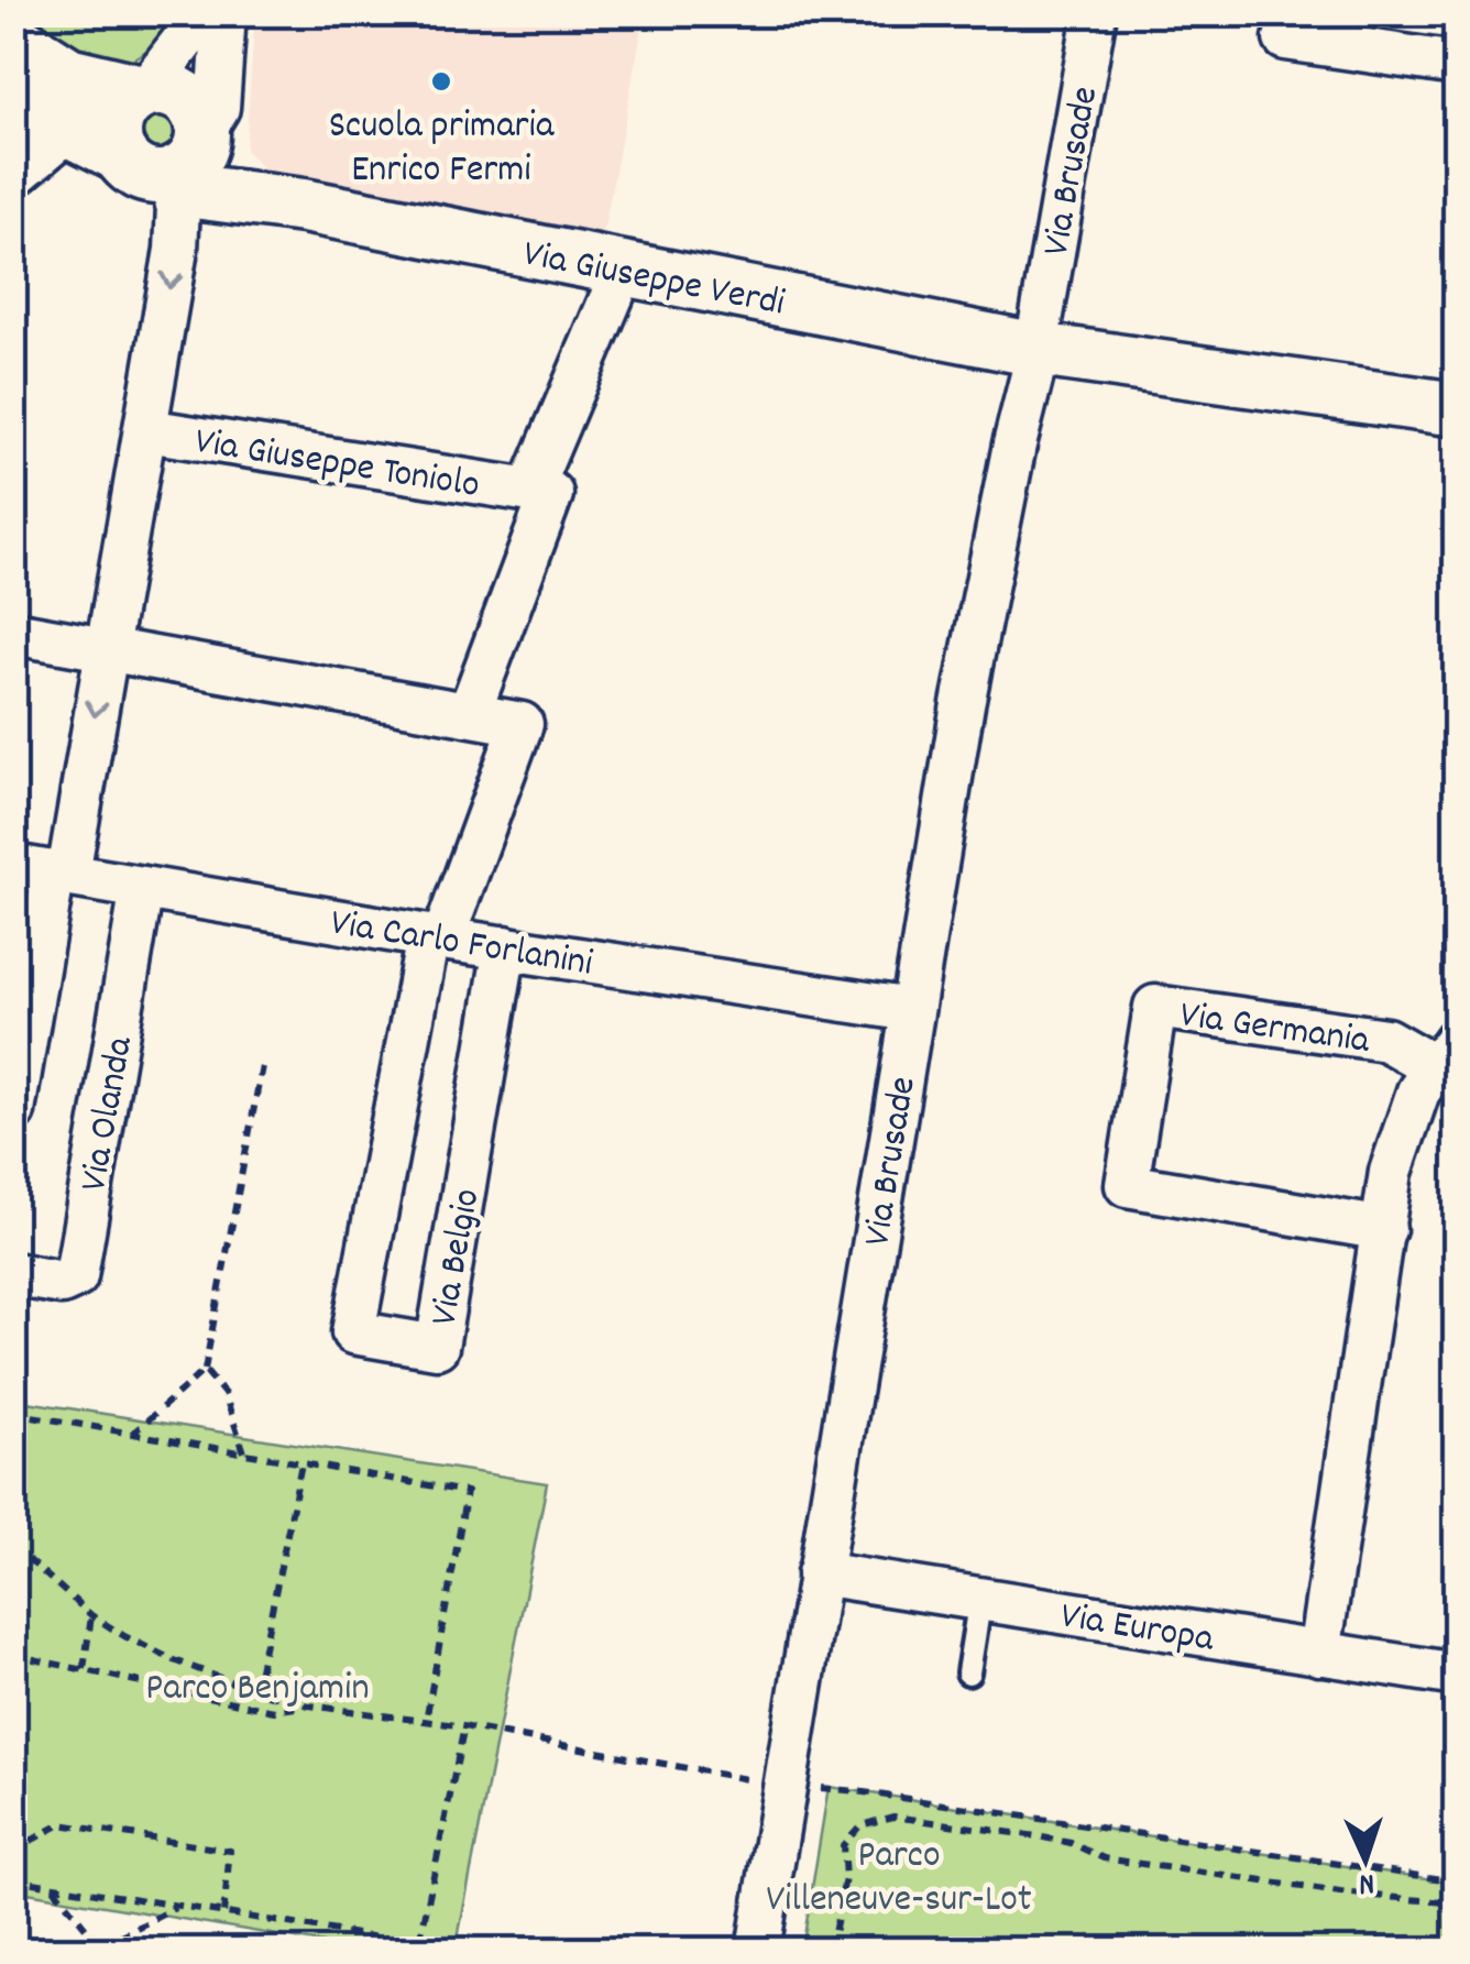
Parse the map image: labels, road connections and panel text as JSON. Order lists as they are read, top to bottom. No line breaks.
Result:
{"streets":{"street":["Via Brusade","Via Giuseppe Verdi","Via Giuseppe Toniolo","Via Carlo Forlanini","Via Germania","Via Olanda","Via Belgio","Via Europa"]},"crossings":[["Via Brusade","Via Giuseppe Verdi"],["Via Brusade","Via Carlo Forlanini"],["Via Brusade","Via Europa"],["Via Giuseppe Verdi","Via Giuseppe Toniolo"],["Via Giuseppe Toniolo","Via Carlo Forlanini"],["Via Carlo Forlanini","Via Olanda"],["Via Carlo Forlanini","Via Belgio"],["Via Germania","Via Europa"]],"parks":["Parco Benjamin","Parco Villeneuve-sur-Lot"],"places":["Scuola primaria Enrico Fermi"],"north":"bottom"}
